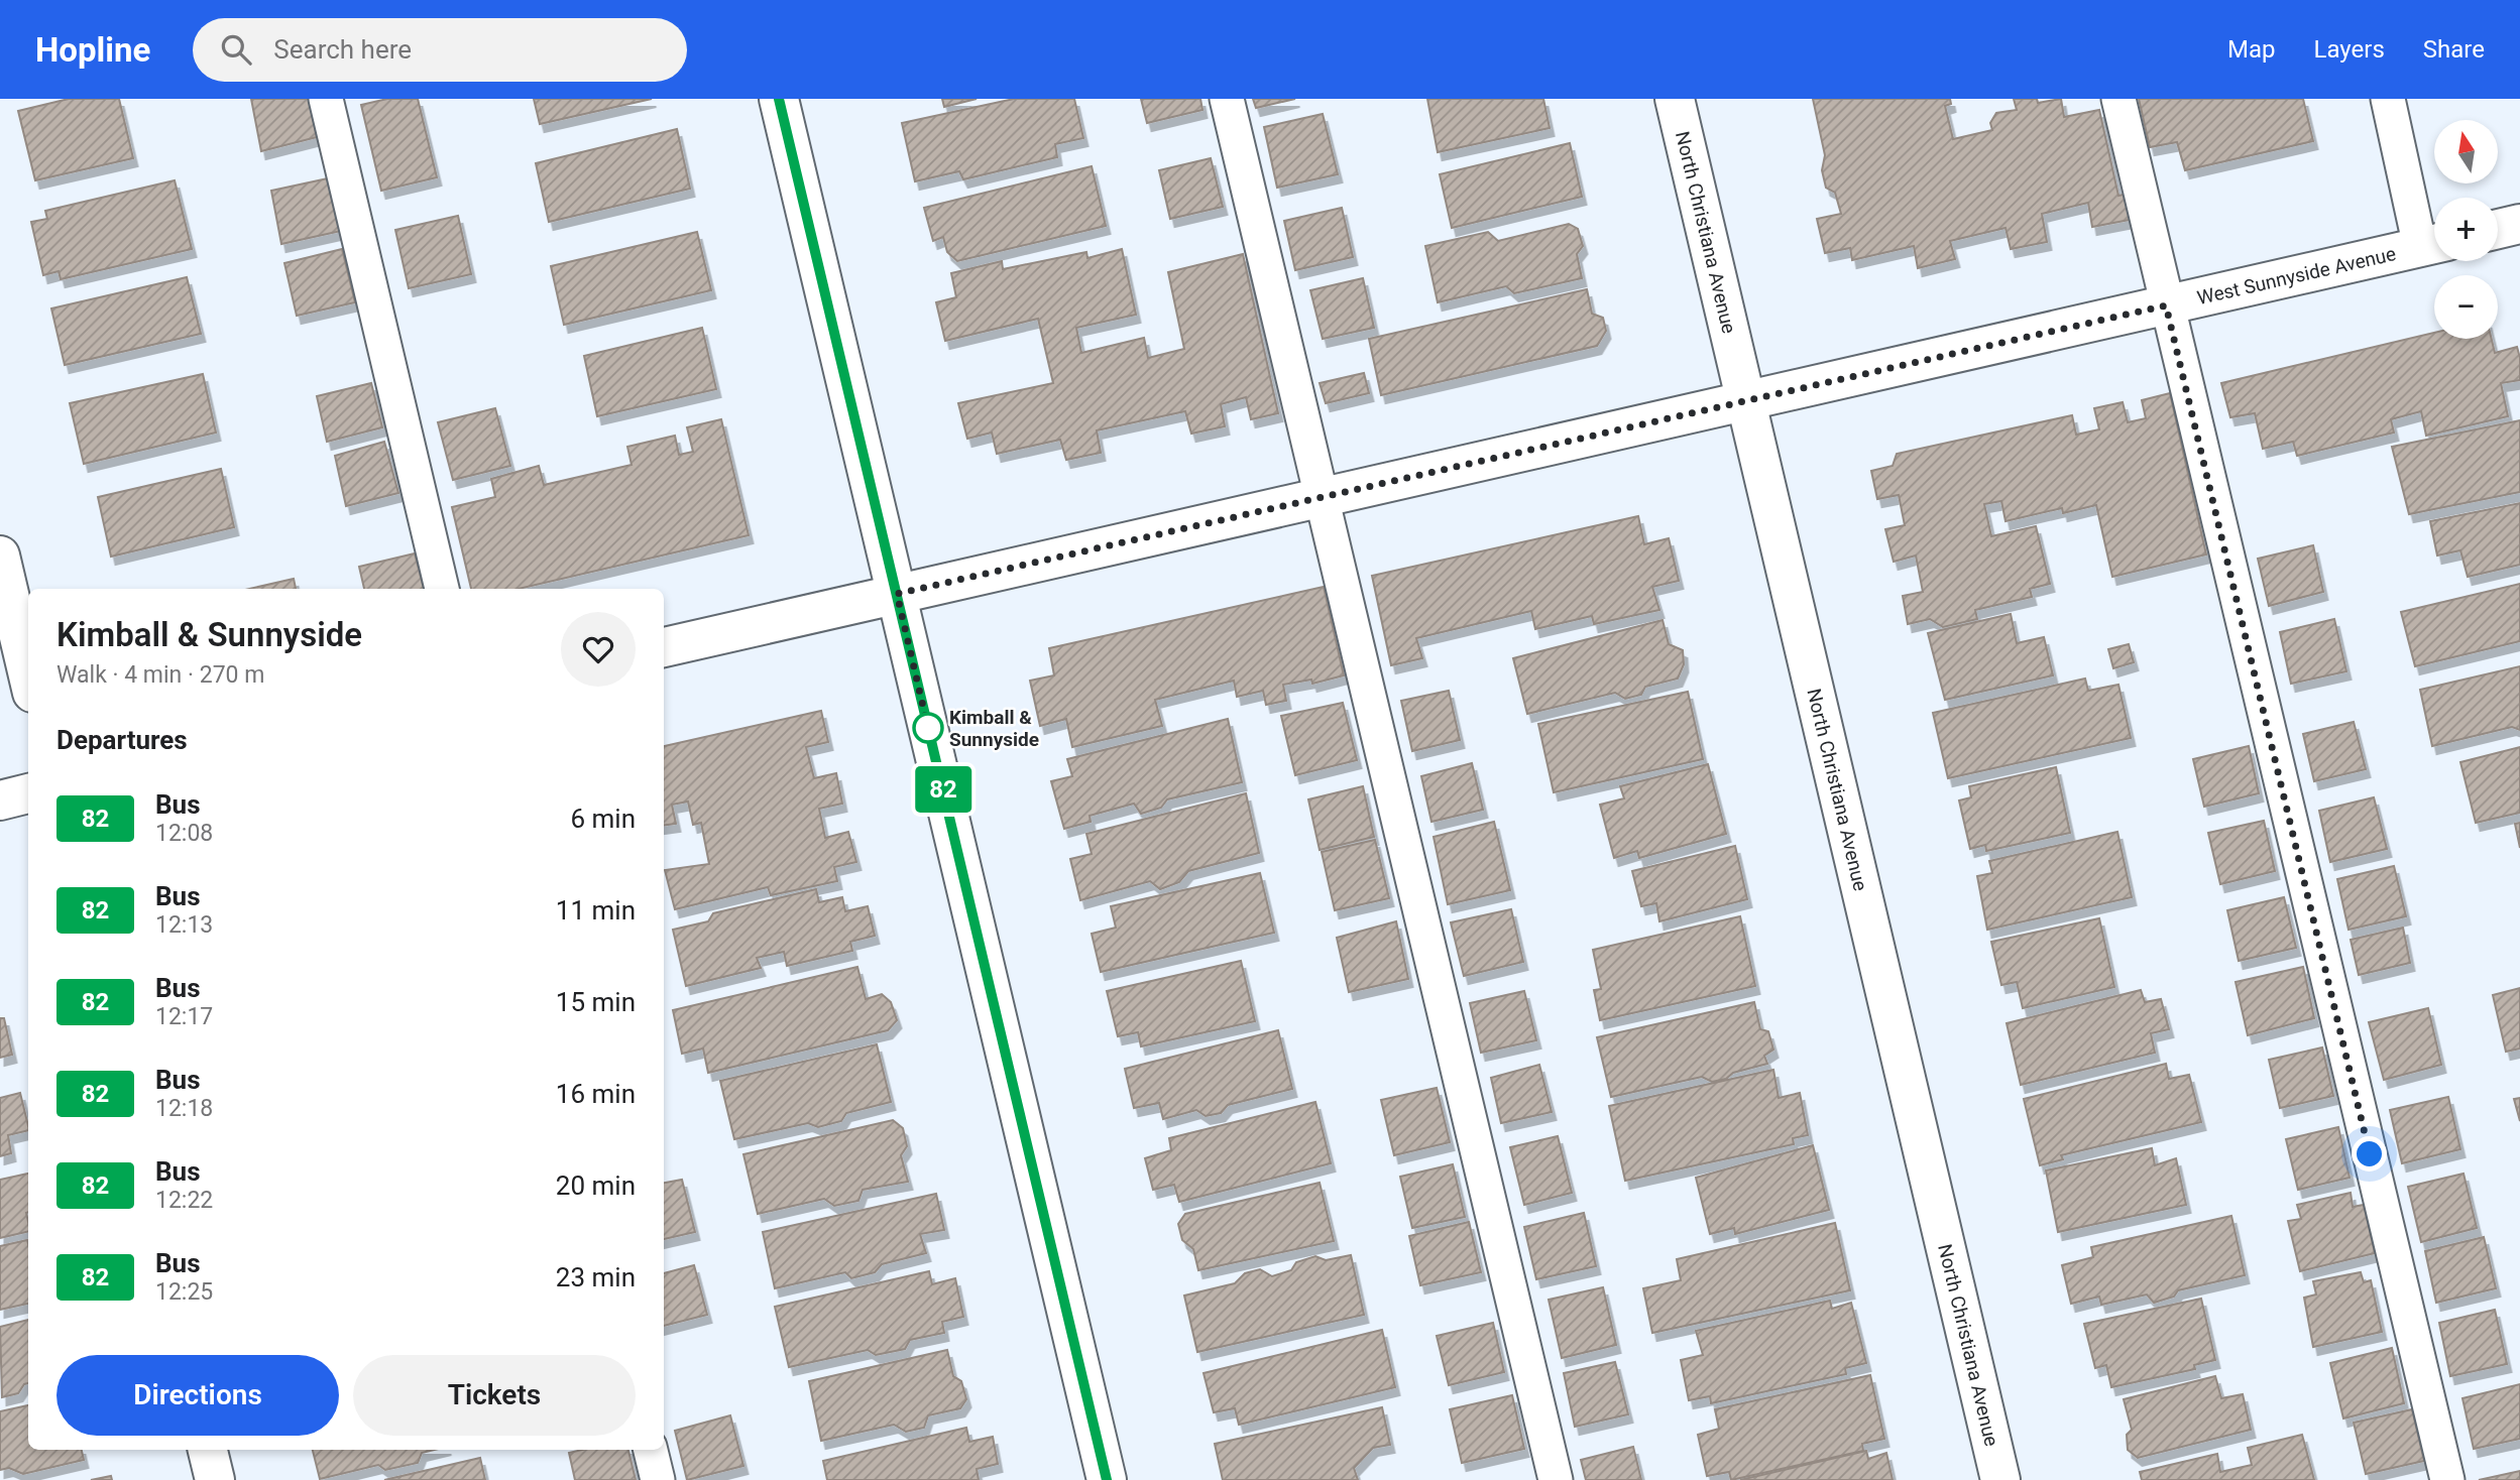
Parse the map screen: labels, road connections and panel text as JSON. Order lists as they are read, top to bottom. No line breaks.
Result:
{"streets":{"street":["North Christiana Avenue","West Sunnyside Avenue"]},"crossings":[["North Christiana Avenue","West Sunnyside Avenue"]],"places":["Kimball & Sunnyside"],"lines":["bus line 82"],"north":"top","page":{"header":"Hopline","search":"Search here","nav":["Map","Layers","Share"],"on_map":"82","map_buttons":["+","−"],"heading":[["Kimball & Sunnyside","Walk · 4 min · 270 m"],"Departures"],"list":[{"mark":"82","name":"Bus","note":"12:08","value":"6 min"},{"mark":"82","name":"Bus","note":"12:13","value":"11 min"},{"mark":"82","name":"Bus","note":"12:17","value":"15 min"},{"mark":"82","name":"Bus","note":"12:18","value":"16 min"},{"mark":"82","name":"Bus","note":"12:22","value":"20 min"},{"mark":"82","name":"Bus","note":"12:25","value":"23 min"}],"buttons":["Directions","Tickets"]}}
